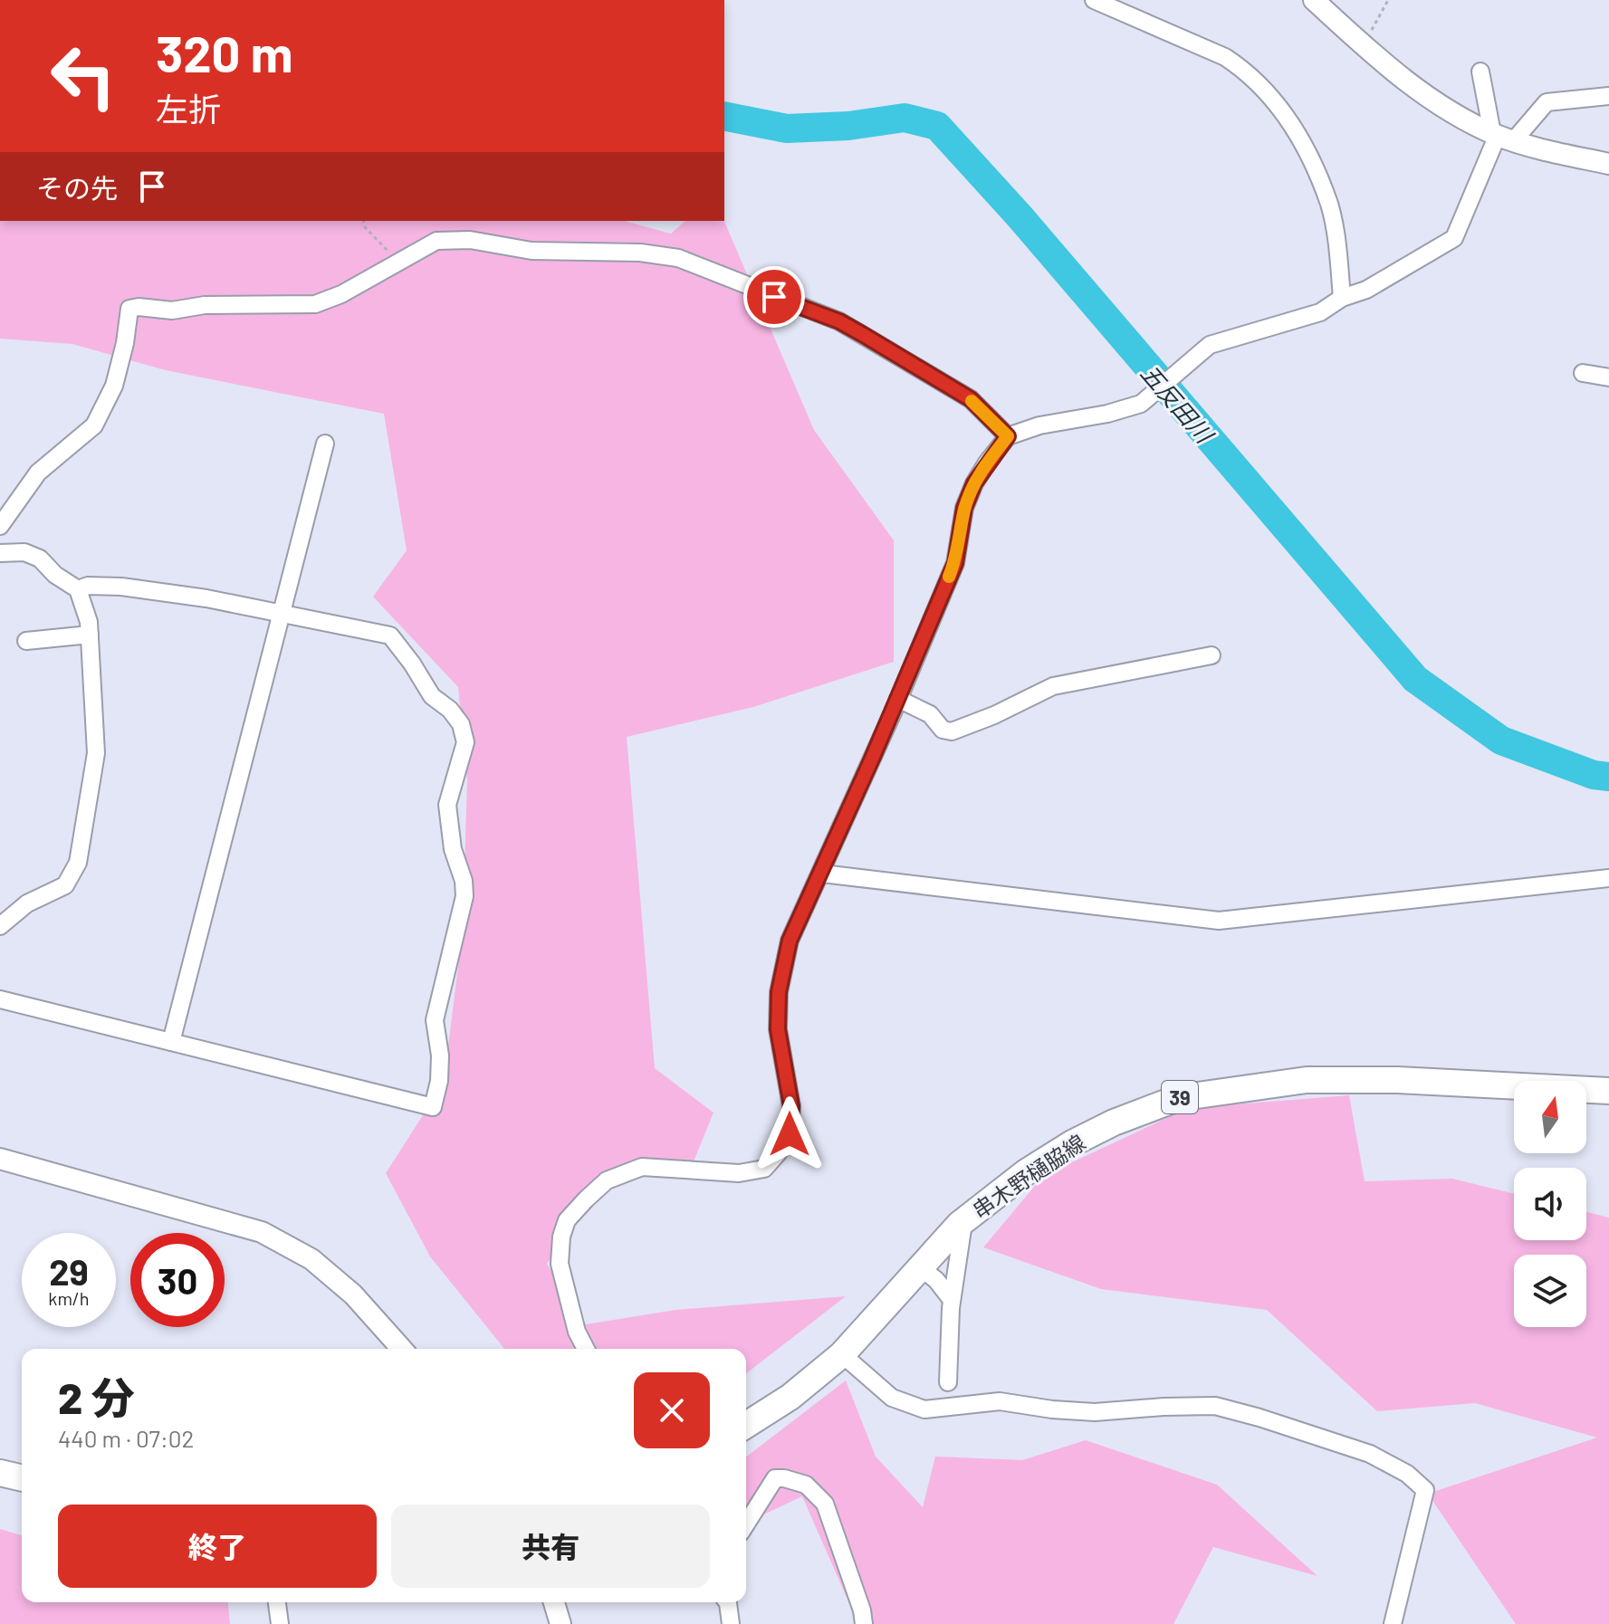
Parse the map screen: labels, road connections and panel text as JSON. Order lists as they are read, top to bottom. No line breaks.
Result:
{"streets":{"main road":["39","串木野樋脇線"]},"water":["五反田川"],"north":"top","page":{"turn":["320 m","左折"],"then":"その先","speed":"29 km/h","limit":"30","heading":["2 分","440 m · 07:02"],"buttons":["終了","共有"]}}
